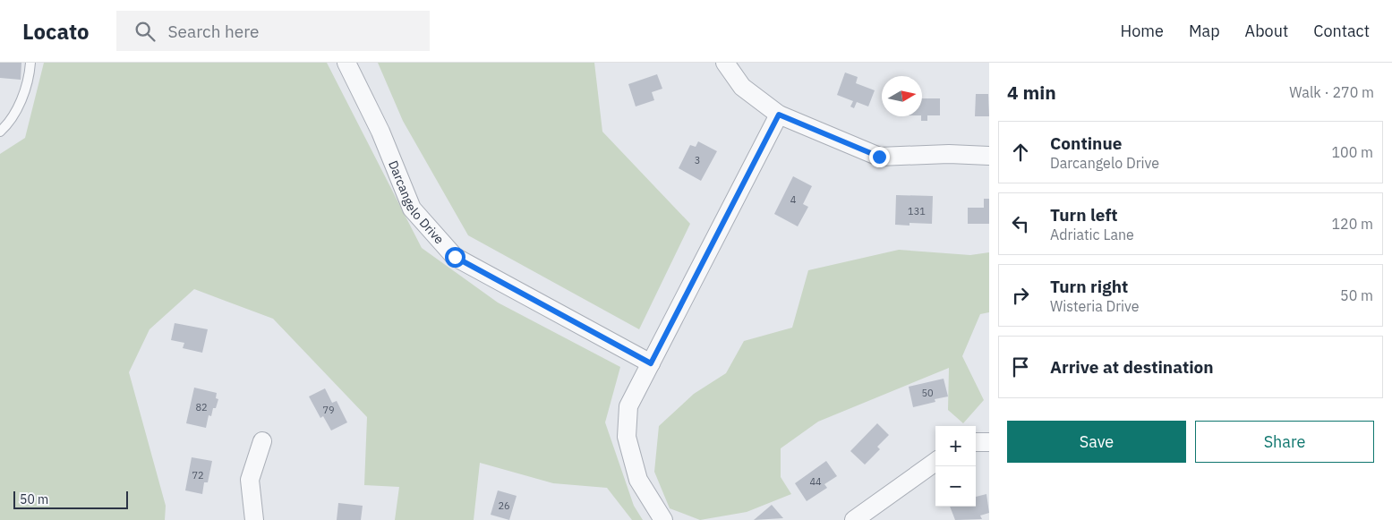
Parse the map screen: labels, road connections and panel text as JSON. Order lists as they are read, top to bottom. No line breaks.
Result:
{"streets":{"street":["Darcangelo Drive"]},"house_numbers":["3","4","131","50","82","79","72","44","26"],"scale_bar":"50 m","north":"right","page":{"header":"Locato","search":"Search here","nav":["Home","Map","About","Contact"],"heading":["4 min","Walk · 270 m"],"list":[["Continue","Darcangelo Drive","100 m"],["Turn left","Adriatic Lane","120 m"],["Turn right","Wisteria Drive","50 m"],"Arrive at destination"],"buttons":["Save","Share"],"map_buttons":["+","−"],"scale":"50 m"}}
